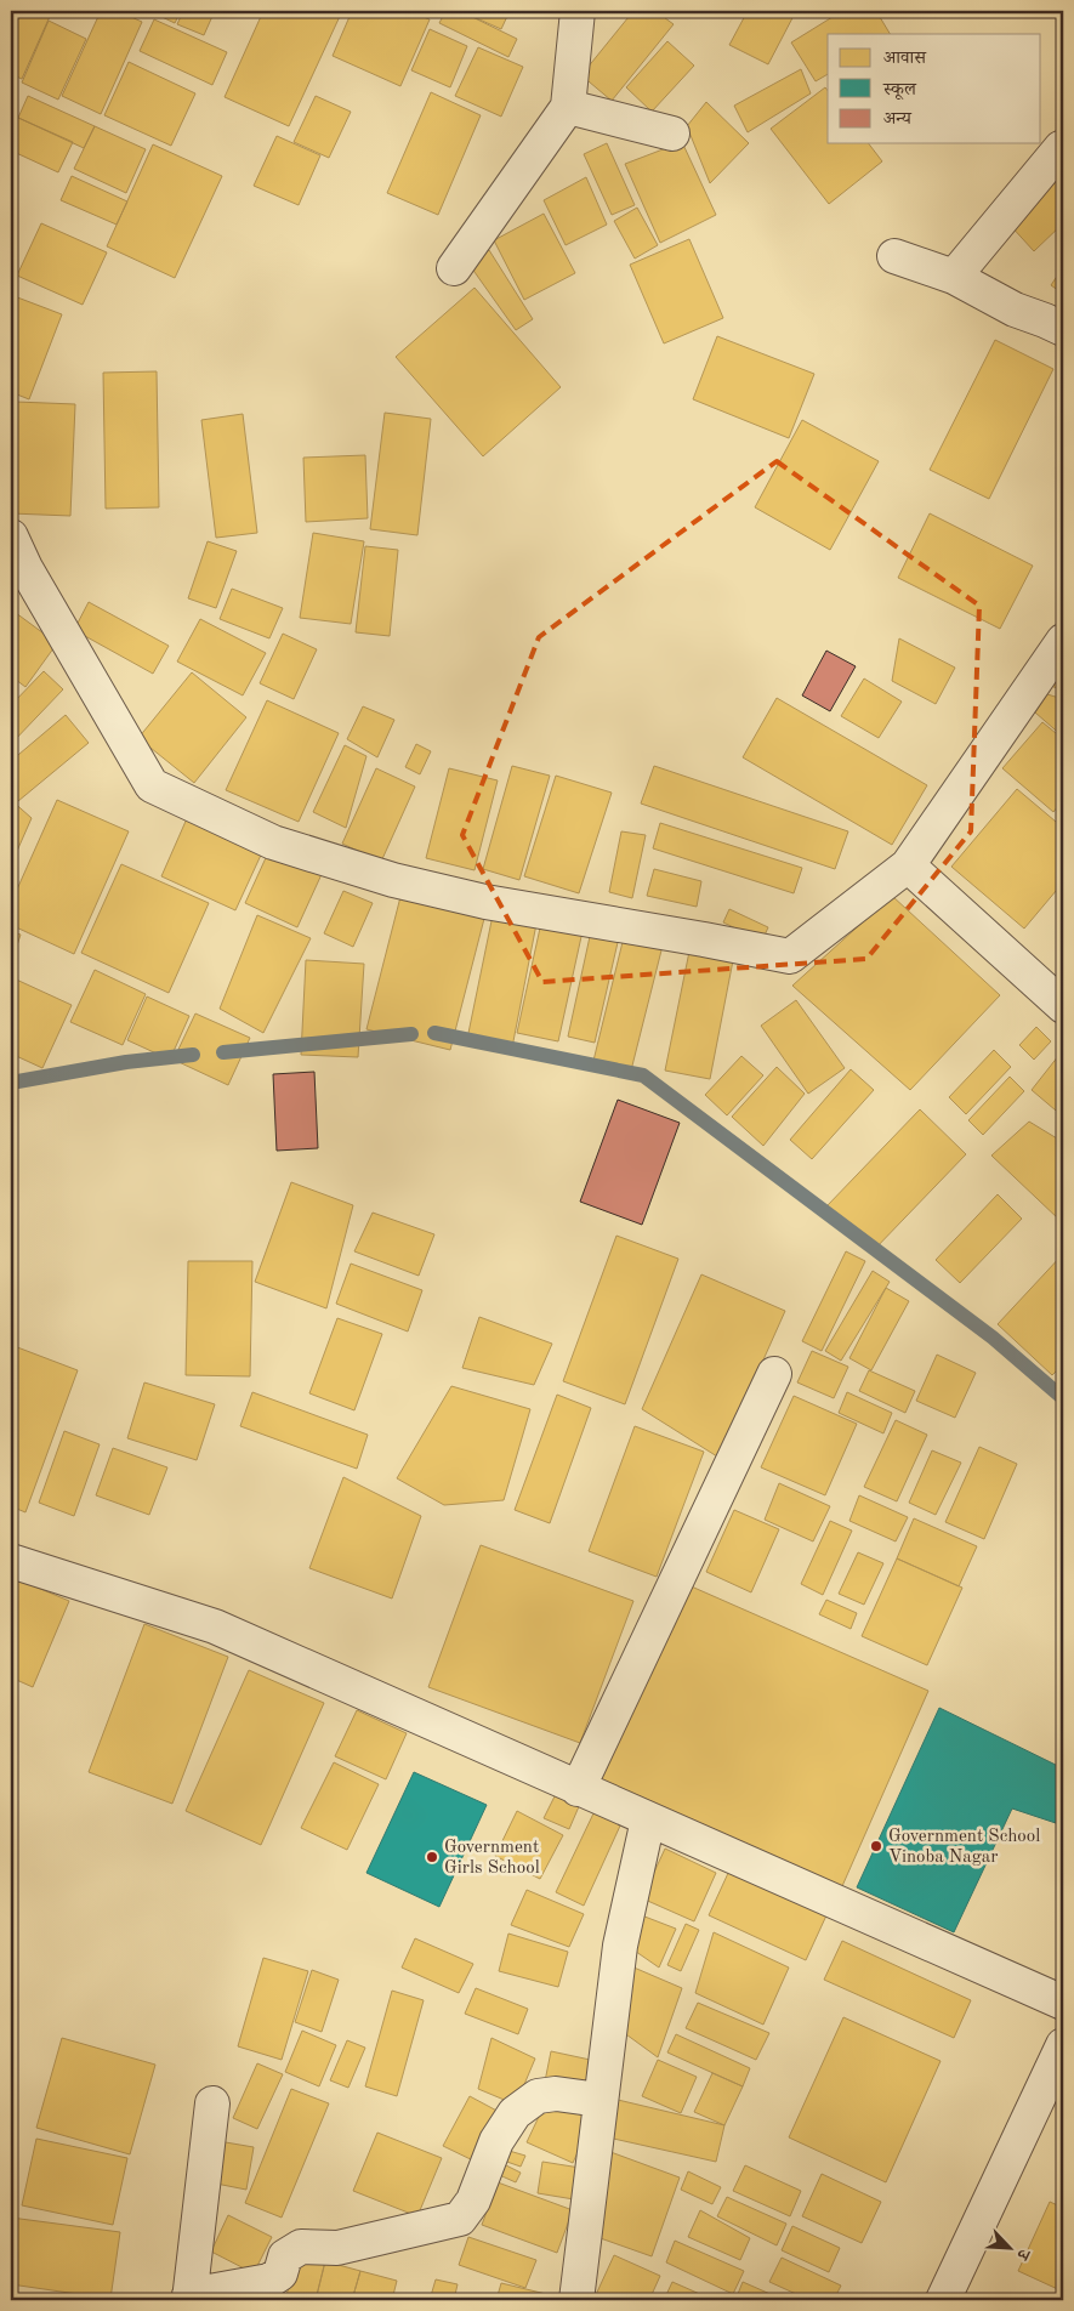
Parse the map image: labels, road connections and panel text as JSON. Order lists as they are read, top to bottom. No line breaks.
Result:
{"places":["Government School Vinoba Nagar","Government Girls School"],"legend":["आवास","स्कूल","अन्य"],"north":"bottom right"}
